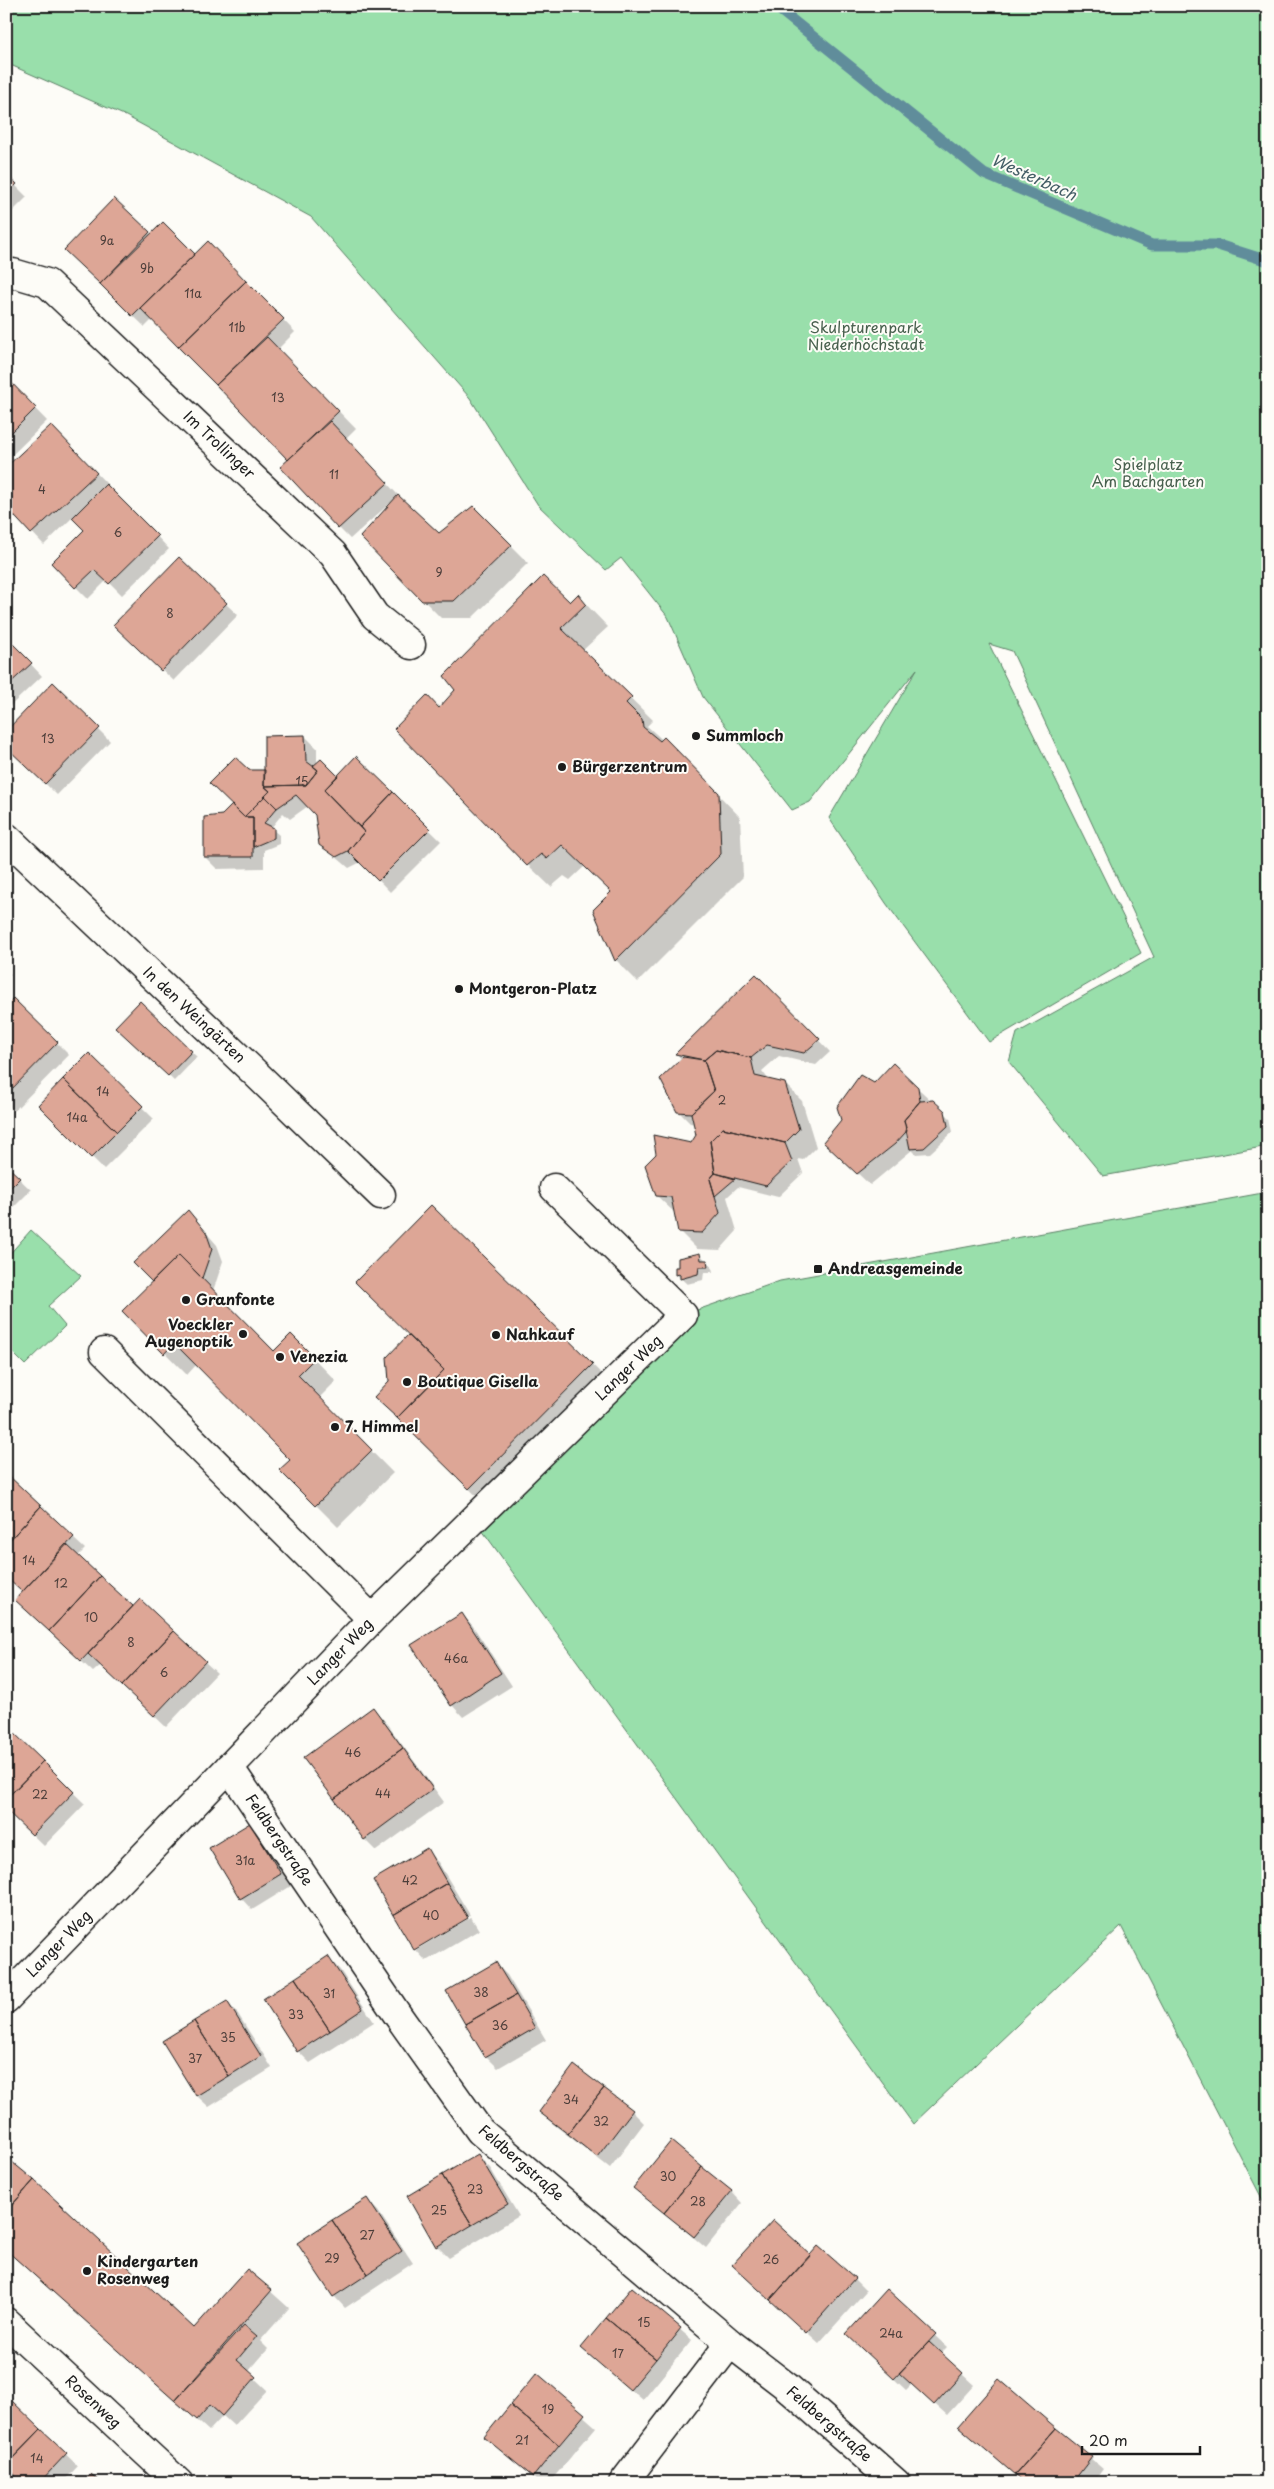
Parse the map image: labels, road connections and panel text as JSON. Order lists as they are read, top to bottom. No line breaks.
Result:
{"streets":{"street":["Im Trollinger","In den Weingärten","Langer Weg","Feldbergstraße","Rosenweg"]},"crossings":[["Langer Weg","Feldbergstraße"]],"water":["Westerbach"],"parks":["Skulpturenpark Niederhöchstadt","Spielplatz Am Bachgarten"],"places":{"other":["Summloch","Bürgerzentrum","Montgeron-Platz","Granfonte","Voeckler Augenoptik","Nahkauf","Venezia","Boutique Gisella","7. Himmel","Kindergarten Rosenweg"],"transit":["Andreasgemeinde"]},"house_numbers":["9a","9b","11a","11b","13","11","4","6","9","8","13","15","14","2","14a","14","12","10","8","46a","6","46","44","22","31a","42","40","38","31","33","36","35","37","34","32","30","23","28","25","27","29","26","15","24a","17","19","21","14"],"scale_bar":"20 m"}
